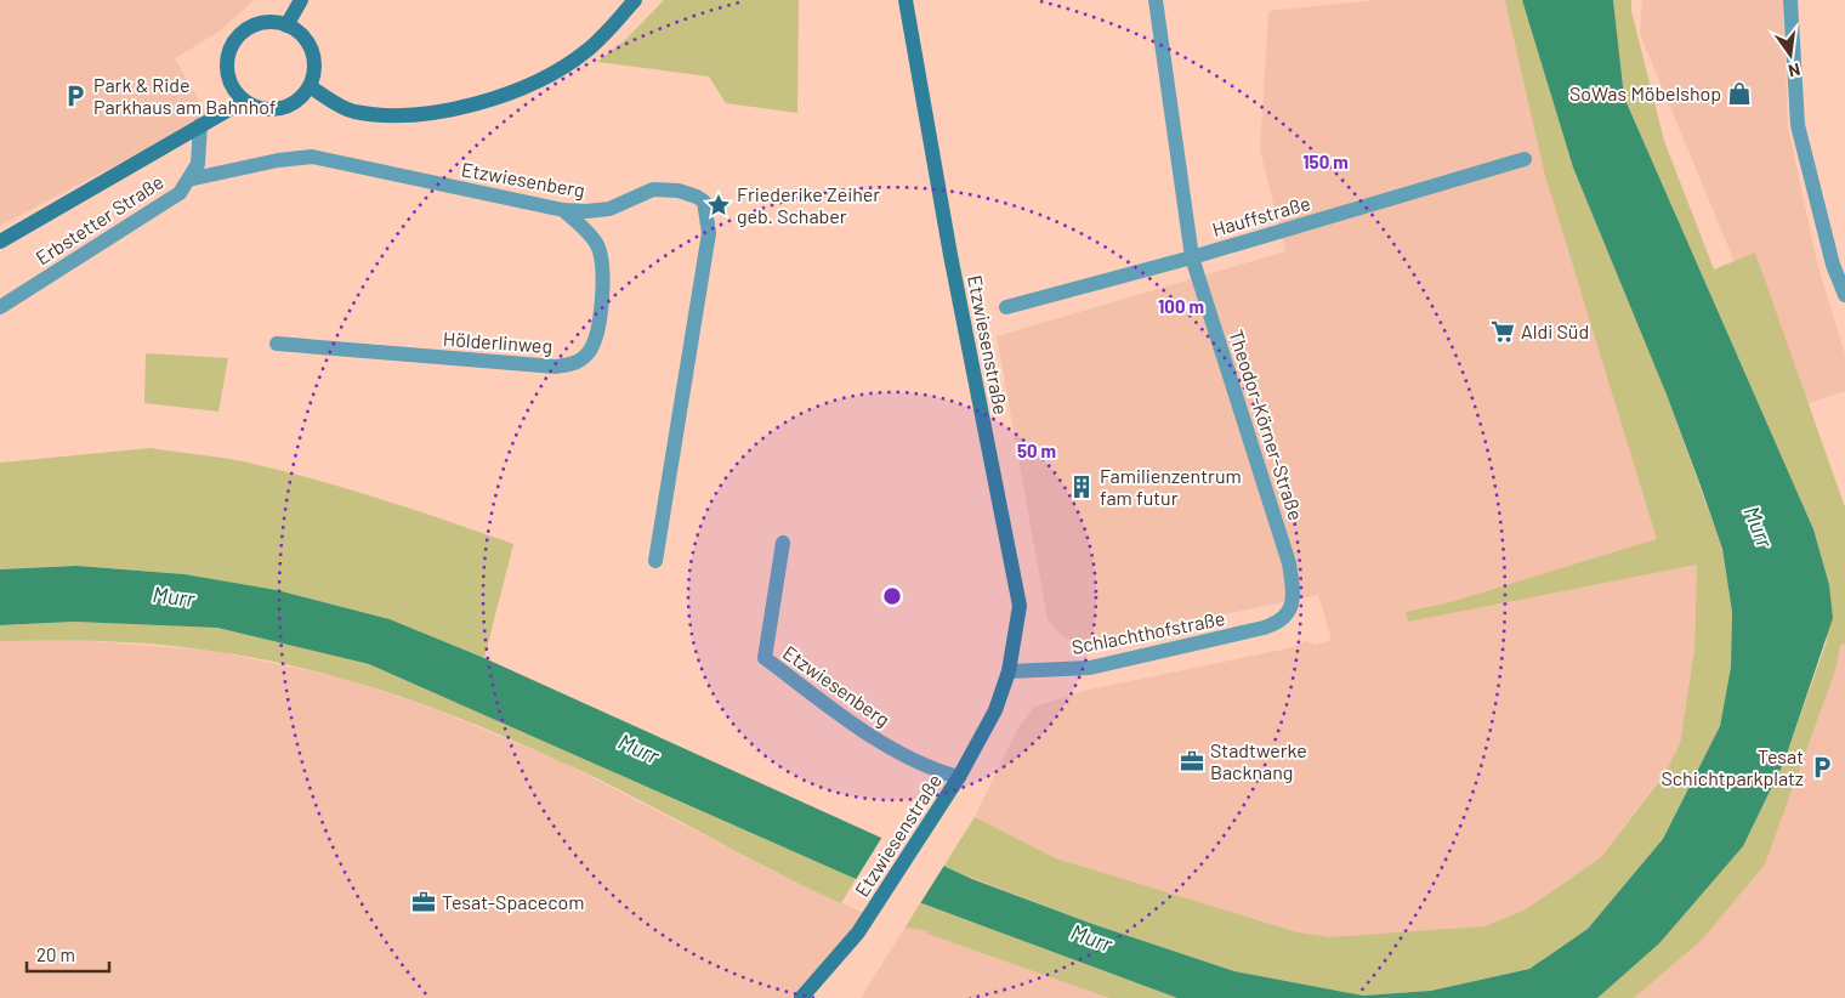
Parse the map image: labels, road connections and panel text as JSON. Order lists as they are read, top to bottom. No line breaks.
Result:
{"streets":{"street":["Etzwiesenberg","Hauffstraße","Erbstetter Straße","Hölderlinweg","Etzwiesenstraße","Theodor-Körner-Straße","Schlachthofstraße"]},"crossings":[["Etzwiesenberg","Erbstetter Straße"],["Etzwiesenberg","Hölderlinweg"],["Etzwiesenberg","Etzwiesenstraße"],["Hauffstraße","Theodor-Körner-Straße"],["Etzwiesenstraße","Schlachthofstraße"],["Theodor-Körner-Straße","Schlachthofstraße"]],"water":["Murr"],"places":{"shop":["SoWas Möbelshop"],"parking":["Park & Ride Parkhaus am Bahnhof","Tesat Schichtparkplatz"],"place":["Friederike Zeiher geb. Schaber"],"supermarket":["Aldi Süd"],"building":["Familienzentrum fam futur"],"office":["Stadtwerke Backnang","Tesat-Spacecom"]},"scale_bar":"20 m","north":"bottom","rings":["150 m","100 m","50 m"]}
